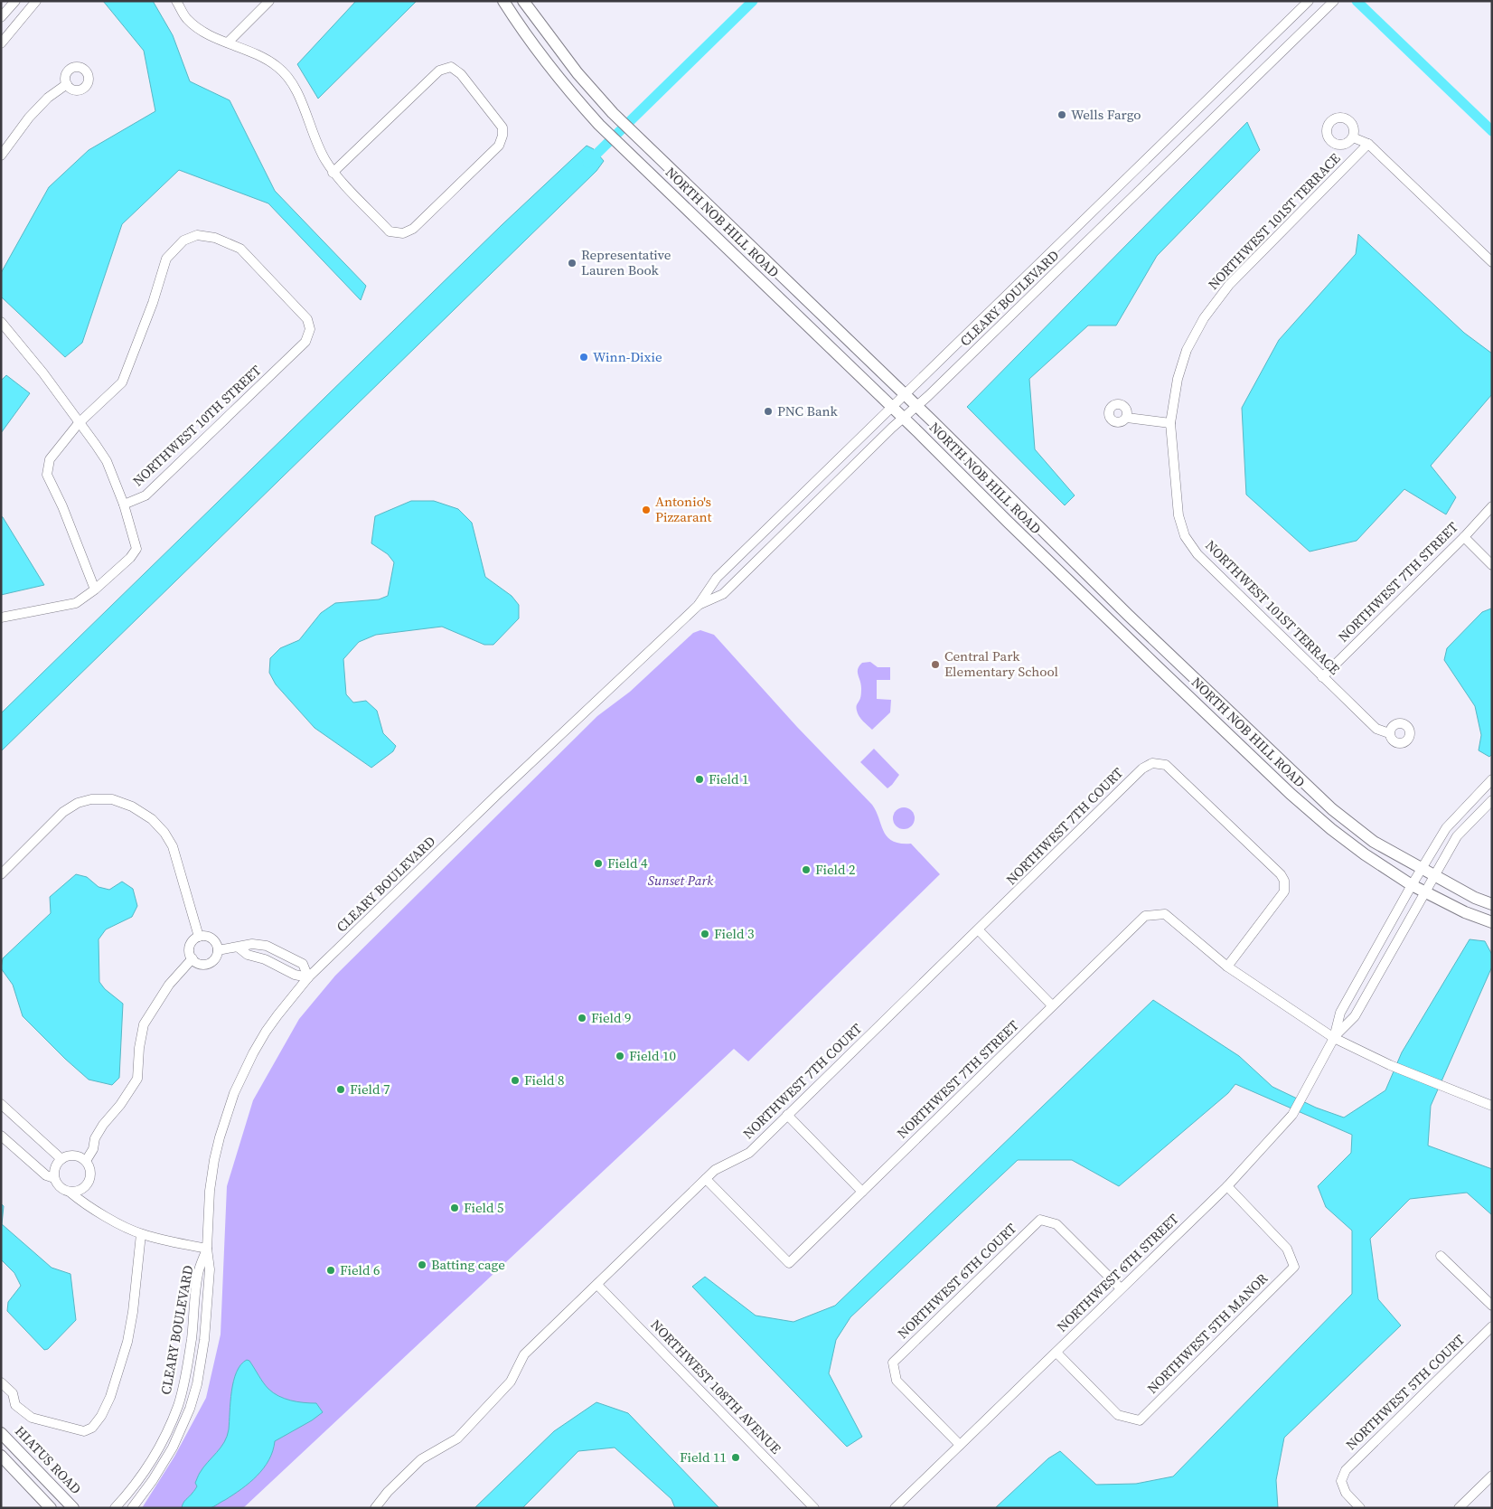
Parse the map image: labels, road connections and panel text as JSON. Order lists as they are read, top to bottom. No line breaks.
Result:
{"streets":{"main road":["NORTH NOB HILL ROAD","HIATUS ROAD"],"street":["NORTHWEST 101ST TERRACE","CLEARY BOULEVARD","NORTHWEST 10TH STREET","NORTHWEST 7TH STREET","NORTHWEST 7TH COURT","NORTHWEST 6TH STREET","NORTHWEST 6TH COURT","NORTHWEST 5TH MANOR","NORTHWEST 108TH AVENUE","NORTHWEST 5TH COURT"]},"crossings":[["NORTHWEST 101ST TERRACE","NORTHWEST 7TH STREET"],["NORTH NOB HILL ROAD","CLEARY BOULEVARD"],["NORTH NOB HILL ROAD","NORTHWEST 6TH STREET"],["NORTHWEST 7TH STREET","NORTHWEST 7TH COURT"],["NORTHWEST 7TH COURT","NORTHWEST 108TH AVENUE"],["NORTHWEST 6TH STREET","NORTHWEST 6TH COURT"],["NORTHWEST 6TH STREET","NORTHWEST 5TH MANOR"]],"parks":["Sunset Park"],"places":["Wells Fargo","Representative Lauren Book","Winn-Dixie","PNC Bank","Antonio's Pizzarant","Central Park Elementary School","Field 1","Field 4","Field 2","Field 3","Field 9","Field 10","Field 8","Field 7","Field 5","Batting cage","Field 6","Field 11"]}
